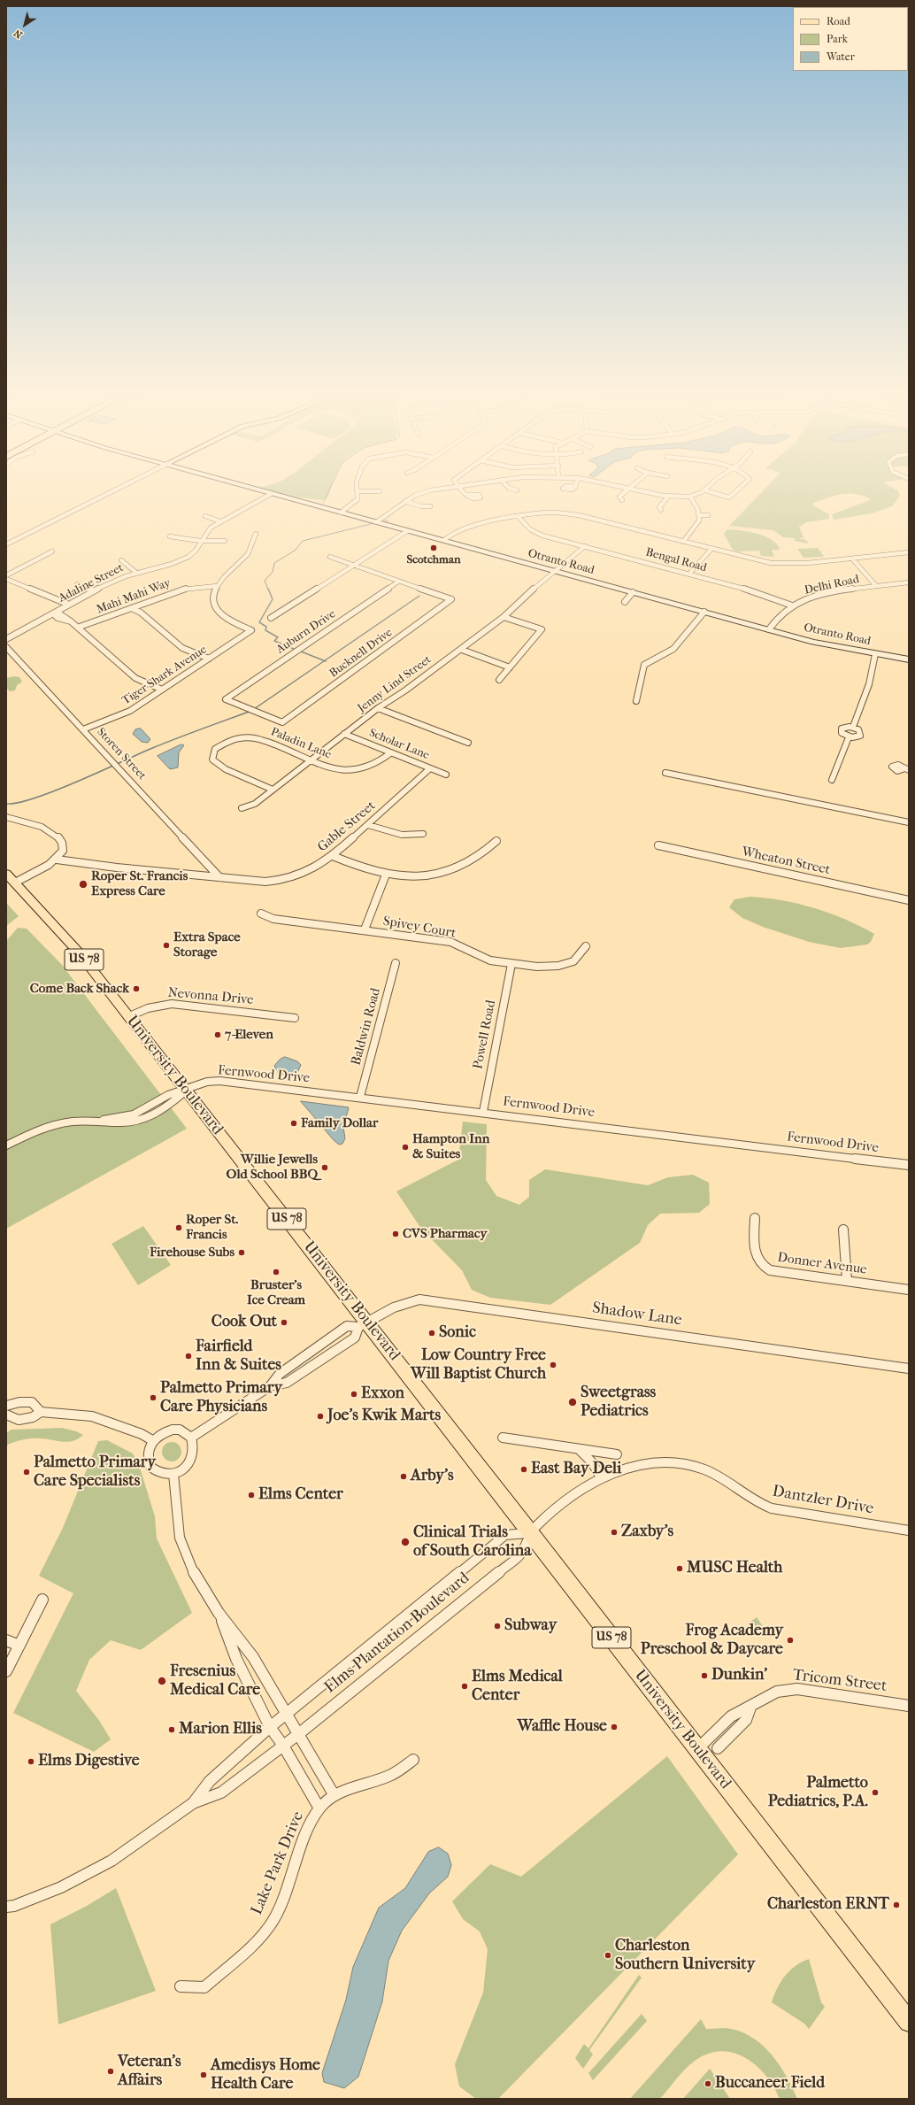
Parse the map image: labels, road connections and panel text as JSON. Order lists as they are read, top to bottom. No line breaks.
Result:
{"streets":{"main road":["US 78","University Boulevard"],"street":["Bengal Road","Otranto Road","Adaline Street","Delhi Road","Mahi Mahi Way","Auburn Drive","Bucknell Drive","Tiger Shark Avenue","Jenny Lind Street","Paladin Lane","Scholar Lane","Storen Street","Gable Street","Wheaton Street","Spivey Court","Nevonna Drive","Baldwin Road","Powell Road","Fernwood Drive","Donner Avenue","Shadow Lane","Dantzler Drive","Elms Plantation Boulevard","Tricom Street","Lake Park Drive"]},"crossings":[["Bengal Road","Delhi Road"],["Bengal Road","Jenny Lind Street"],["Otranto Road","Adaline Street"],["Otranto Road","Delhi Road"],["Otranto Road","Jenny Lind Street"],["Mahi Mahi Way","Tiger Shark Avenue"],["Auburn Drive","Bucknell Drive"],["Tiger Shark Avenue","Storen Street"],["Jenny Lind Street","Paladin Lane"],["Jenny Lind Street","Scholar Lane"],["Paladin Lane","Scholar Lane"],["Scholar Lane","Gable Street"],["Storen Street","Gable Street"],["Spivey Court","Powell Road"],["Nevonna Drive","University Boulevard"],["Baldwin Road","Fernwood Drive"],["Powell Road","Fernwood Drive"],["Fernwood Drive","University Boulevard"],["University Boulevard","Shadow Lane"],["University Boulevard","Dantzler Drive"],["University Boulevard","Elms Plantation Boulevard"],["University Boulevard","Tricom Street"],["Dantzler Drive","Elms Plantation Boulevard"],["Elms Plantation Boulevard","Lake Park Drive"]],"places":["Scotchman","Roper St. Francis Express Care","Extra Space Storage","Come Back Shack","7-Eleven","Family Dollar","Hampton Inn & Suites","Willie Jewells Old School BBQ","Roper St. Francis","CVS Pharmacy","Firehouse Subs","Bruster's Ice Cream","Cook Out","Sonic","Fairfield Inn & Suites","Low Country Free Will Baptist Church","Exxon","Palmetto Primary Care Physicians","Sweetgrass Pediatrics","Joe's Kwik Marts","East Bay Deli","Palmetto Primary Care Specialists","Arby's","Elms Center","Zaxby's","Clinical Trials of South Carolina","MUSC Health","Subway","Frog Academy Preschool & Daycare","Dunkin'","Fresenius Medical Care","Elms Medical Center","Waffle House","Marion Ellis","Elms Digestive","Palmetto Pediatrics, P.A.","Charleston ERNT","Charleston Southern University","Veteran's Affairs","Amedisys Home Health Care","Buccaneer Field"],"legend":["Road","Park","Water"],"north":"bottom left"}
